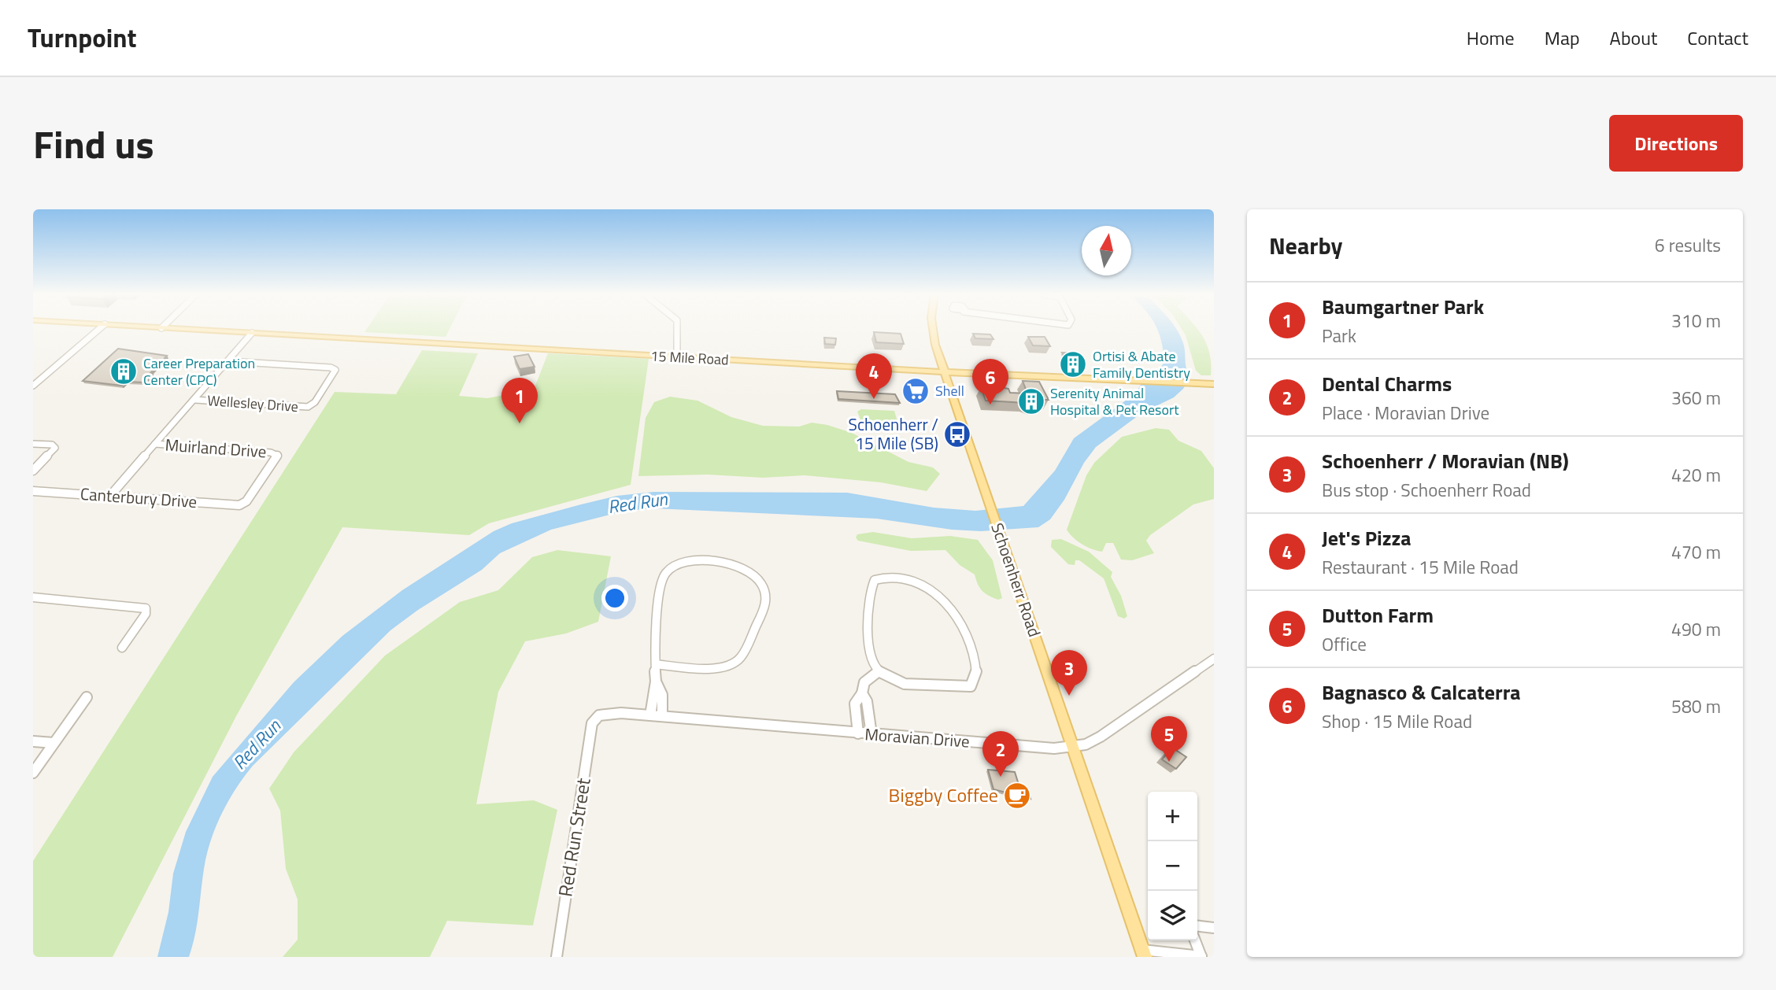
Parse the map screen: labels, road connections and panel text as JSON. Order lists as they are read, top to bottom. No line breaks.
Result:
{"streets":{"main road":["15 Mile Road","Schoenherr Road"],"street":["Wellesley Drive","Muirland Drive","Canterbury Drive","Moravian Drive","Red Run Street"]},"crossings":[["15 Mile Road","Schoenherr Road"],["Muirland Drive","Canterbury Drive"],["Schoenherr Road","Moravian Drive"],["Moravian Drive","Red Run Street"]],"water":["Red Run"],"places":{"building":["Ortisi & Abate Family Dentistry","Career Preparation Center (CPC)","Serenity Animal Hospital & Pet Resort"],"supermarket":["Shell"],"bus stop":["Schoenherr / 15 Mile (SB)"],"cafe":["Biggby Coffee"]},"north":"top","page":{"header":"Turnpoint","nav":["Home","Map","About","Contact"],"title":"Find us","buttons":"Directions","heading":["Nearby","6 results"],"list":[{"mark":"1","name":"Baumgartner Park","note":"Park","value":"310 m"},{"mark":"2","name":"Dental Charms","note":"Place · Moravian Drive","value":"360 m"},{"mark":"3","name":"Schoenherr / Moravian (NB)","note":"Bus stop · Schoenherr Road","value":"420 m"},{"mark":"4","name":"Jet's Pizza","note":"Restaurant · 15 Mile Road","value":"470 m"},{"mark":"5","name":"Dutton Farm","note":"Office","value":"490 m"},{"mark":"6","name":"Bagnasco & Calcaterra","note":"Shop · 15 Mile Road","value":"580 m"}],"pins":["4","6","1","3","5","2"],"map_buttons":["+","−"]}}
